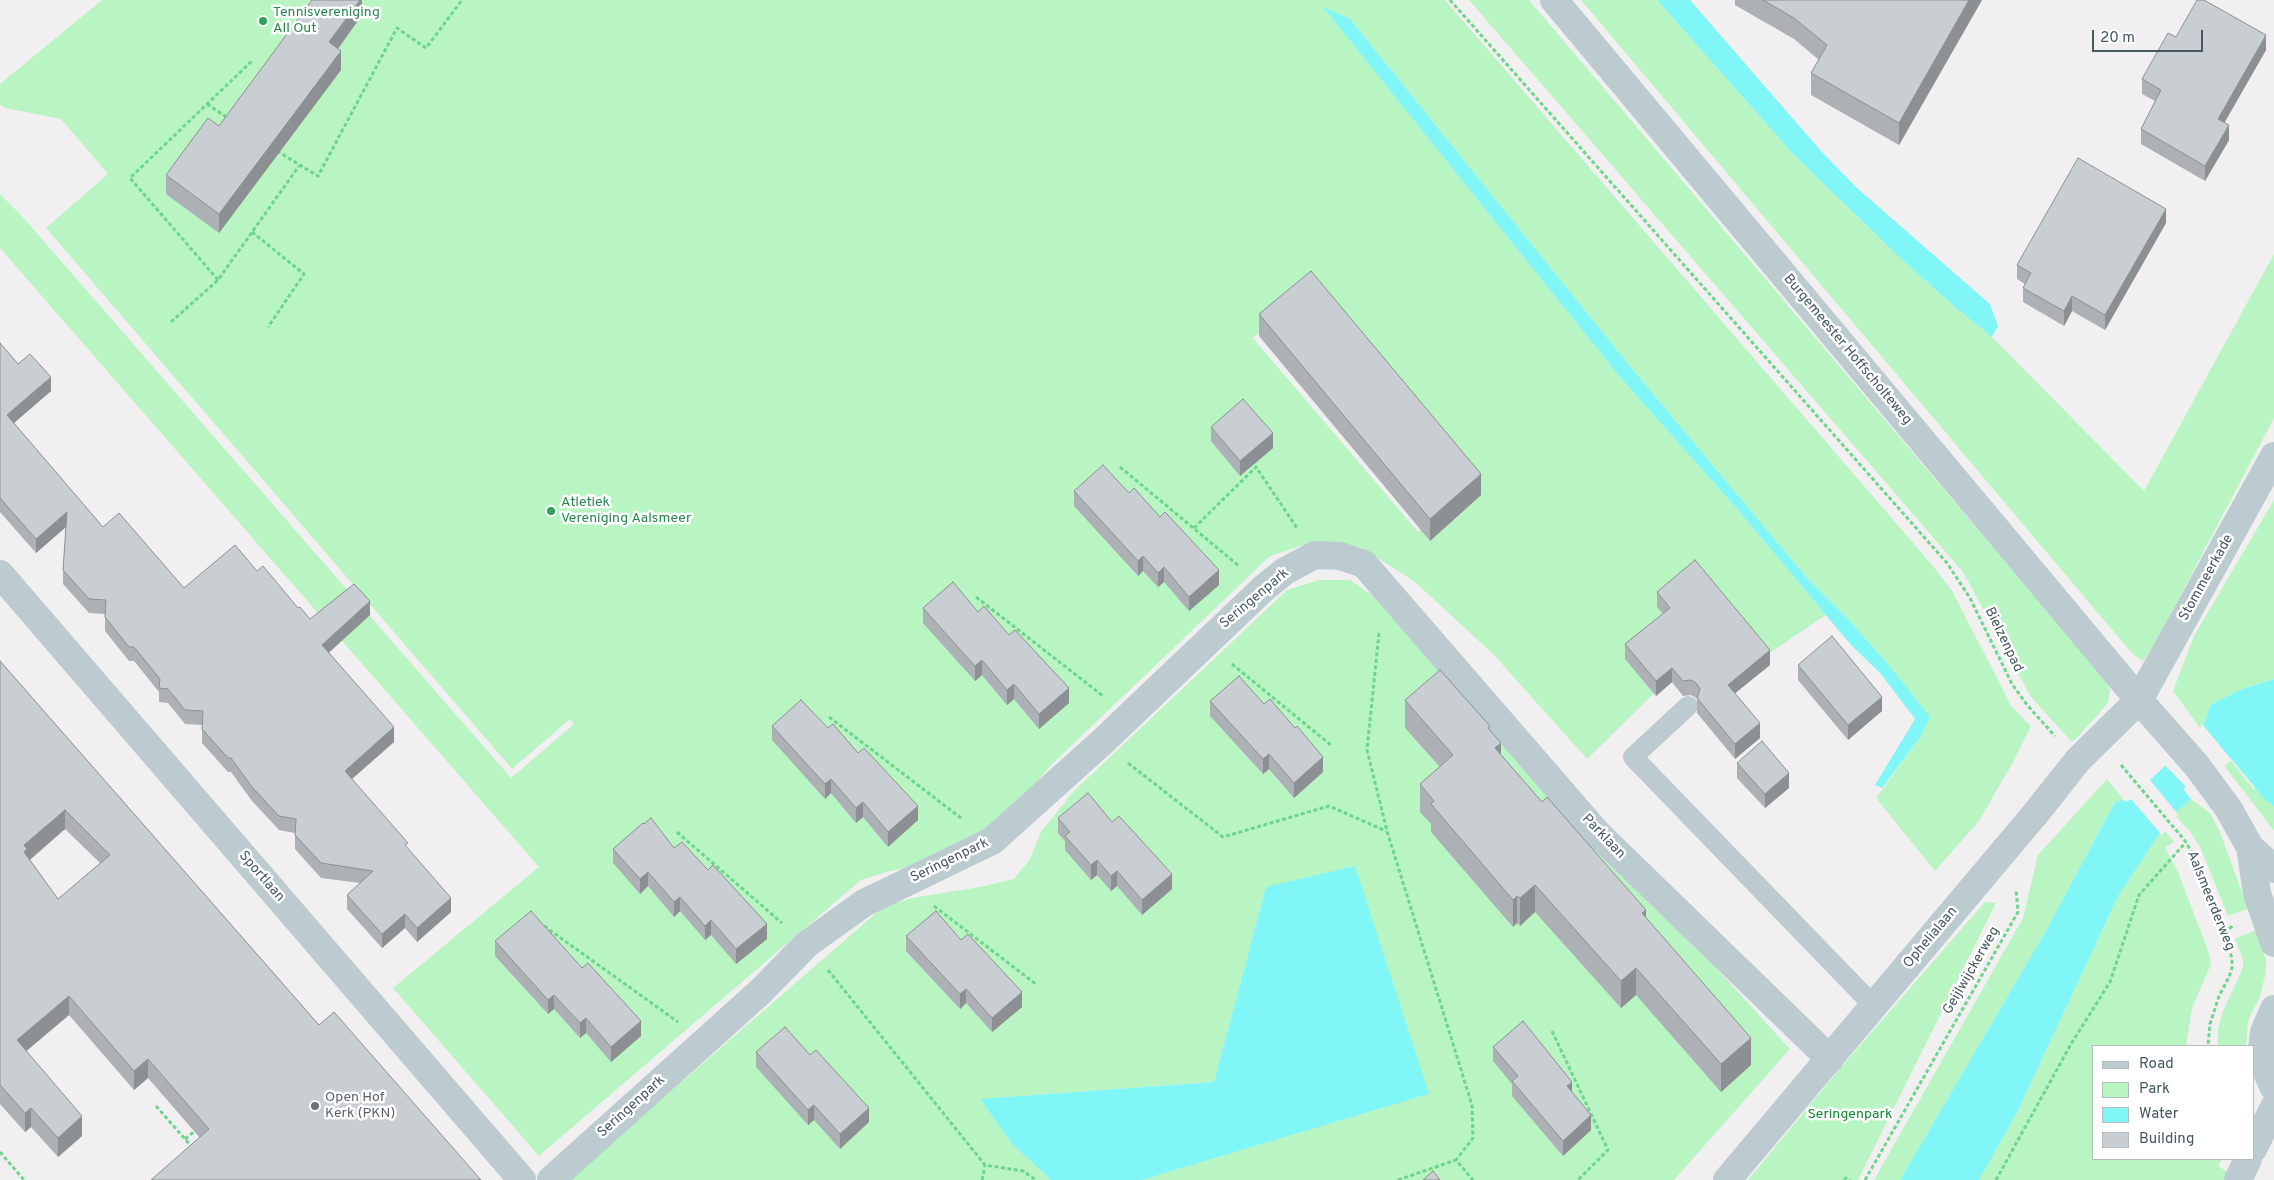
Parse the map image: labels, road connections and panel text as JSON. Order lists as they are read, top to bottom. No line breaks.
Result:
{"streets":{"street":["Burgemeester Hoffscholteweg","Stommeerkade","Seringenpark","Parklaan","Sportlaan","Ophelialaan"],"path":["Bielzenpad","Aalsmeerderweg","Geijlwijckerweg"]},"crossings":[["Burgemeester Hoffscholteweg","Stommeerkade"],["Burgemeester Hoffscholteweg","Ophelialaan"],["Stommeerkade","Ophelialaan"],["Bielzenpad","Ophelialaan"],["Parklaan","Ophelialaan"]],"parks":["Seringenpark"],"places":["Tennisvereniging All Out","Atletiek Vereniging Aalsmeer","Open Hof Kerk (PKN)"],"legend":["Road","Park","Water","Building"],"scale_bar":"20 m"}
